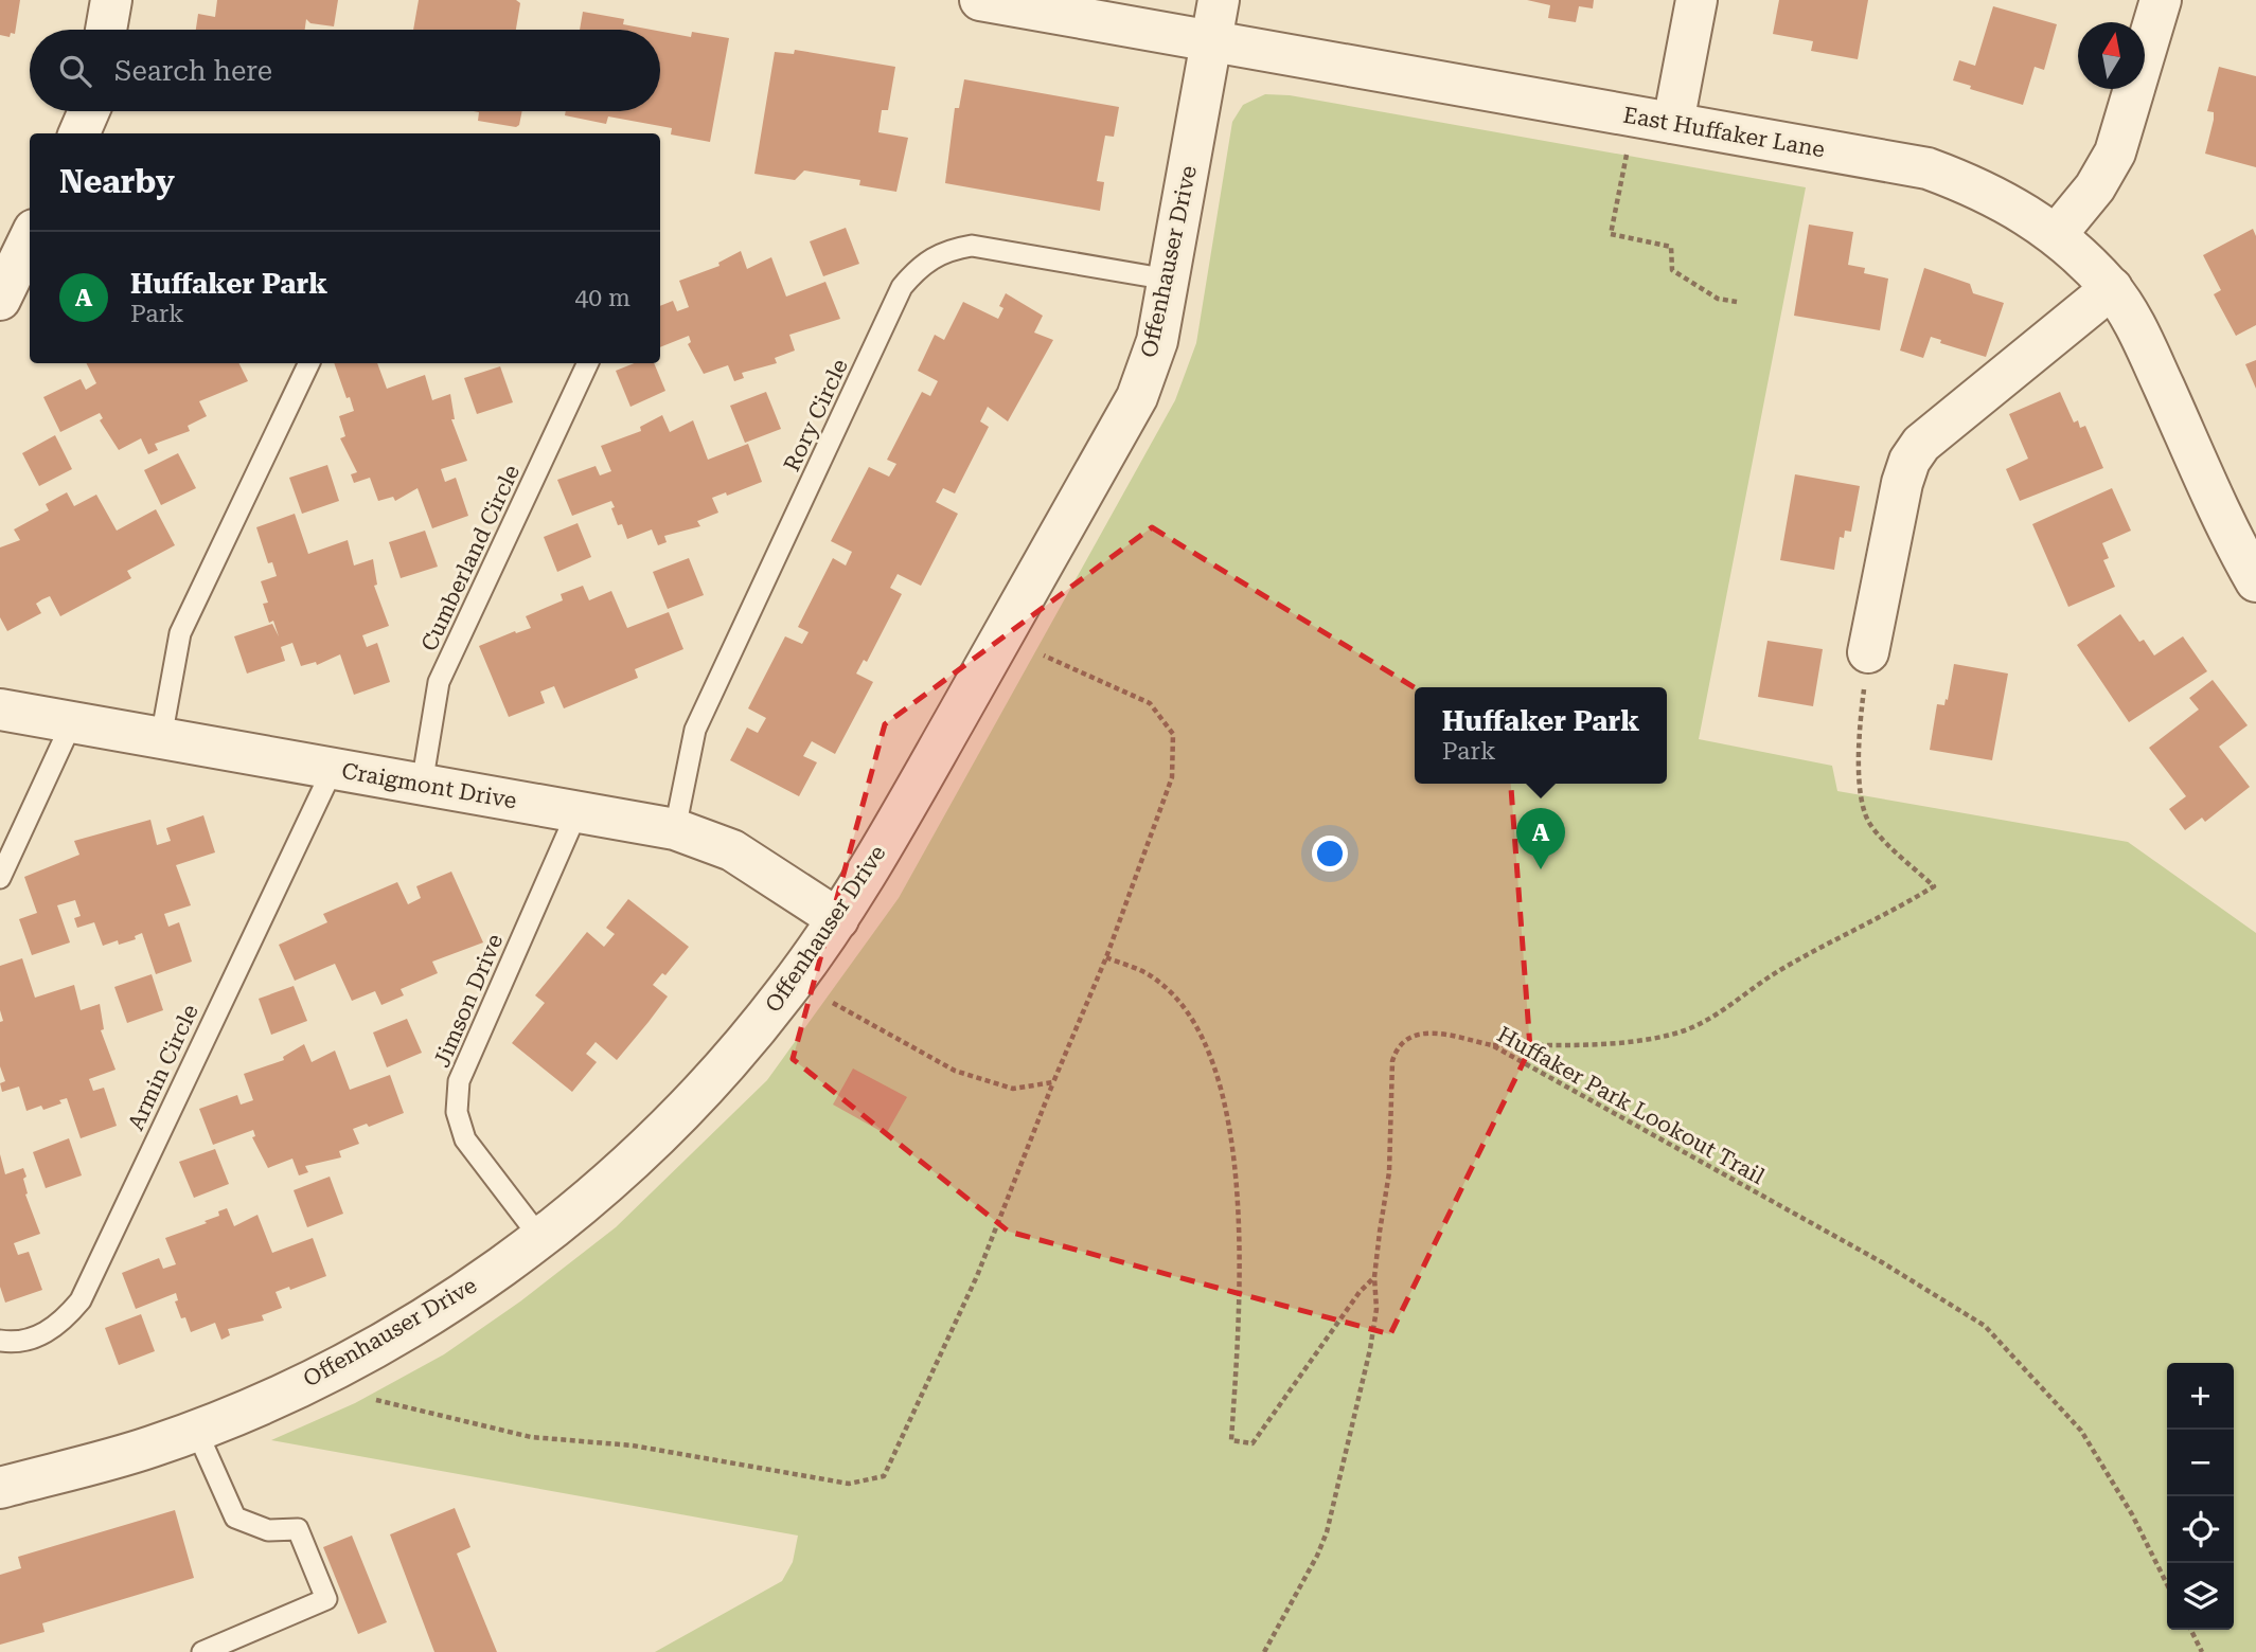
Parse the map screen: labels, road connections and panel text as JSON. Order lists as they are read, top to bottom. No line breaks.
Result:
{"streets":{"street":["East Huffaker Lane","Offenhauser Drive","Craigmont Drive"],"lane":["Rory Circle","Cumberland Circle","Jimson Drive","Armin Circle"],"path":["Huffaker Park Lookout Trail"]},"crossings":[["East Huffaker Lane","Offenhauser Drive"],["Offenhauser Drive","Rory Circle"],["Offenhauser Drive","Craigmont Drive"],["Offenhauser Drive","Jimson Drive"],["Rory Circle","Craigmont Drive"],["Cumberland Circle","Craigmont Drive"],["Craigmont Drive","Jimson Drive"],["Craigmont Drive","Armin Circle"]],"north":"top","page":{"search":"Search here","heading":"Nearby","list":[{"mark":"A","name":"Huffaker Park","note":"Park","value":"40 m"}],"popup":["Huffaker Park","Park"],"pins":"A","map_buttons":["+","−"]}}
